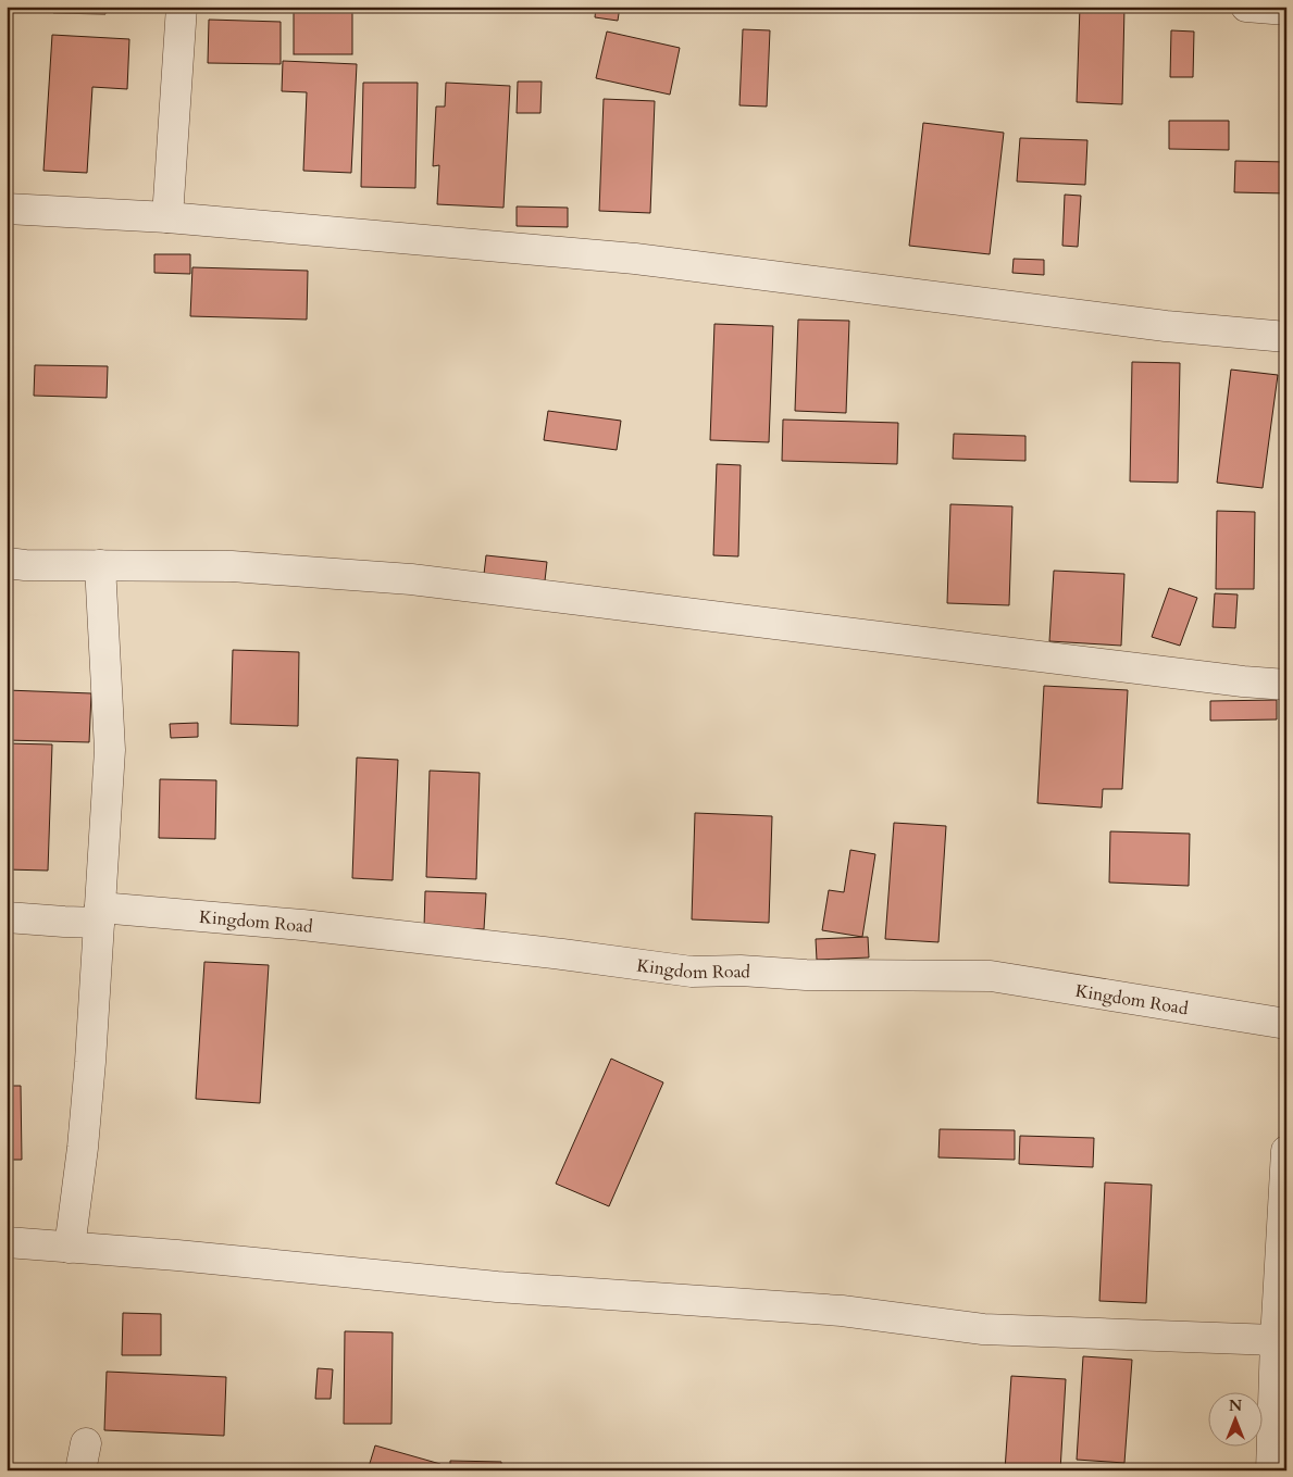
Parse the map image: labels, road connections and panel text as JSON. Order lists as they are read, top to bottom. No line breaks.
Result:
{"streets":{"street":["Kingdom Road"]},"north":"top"}
